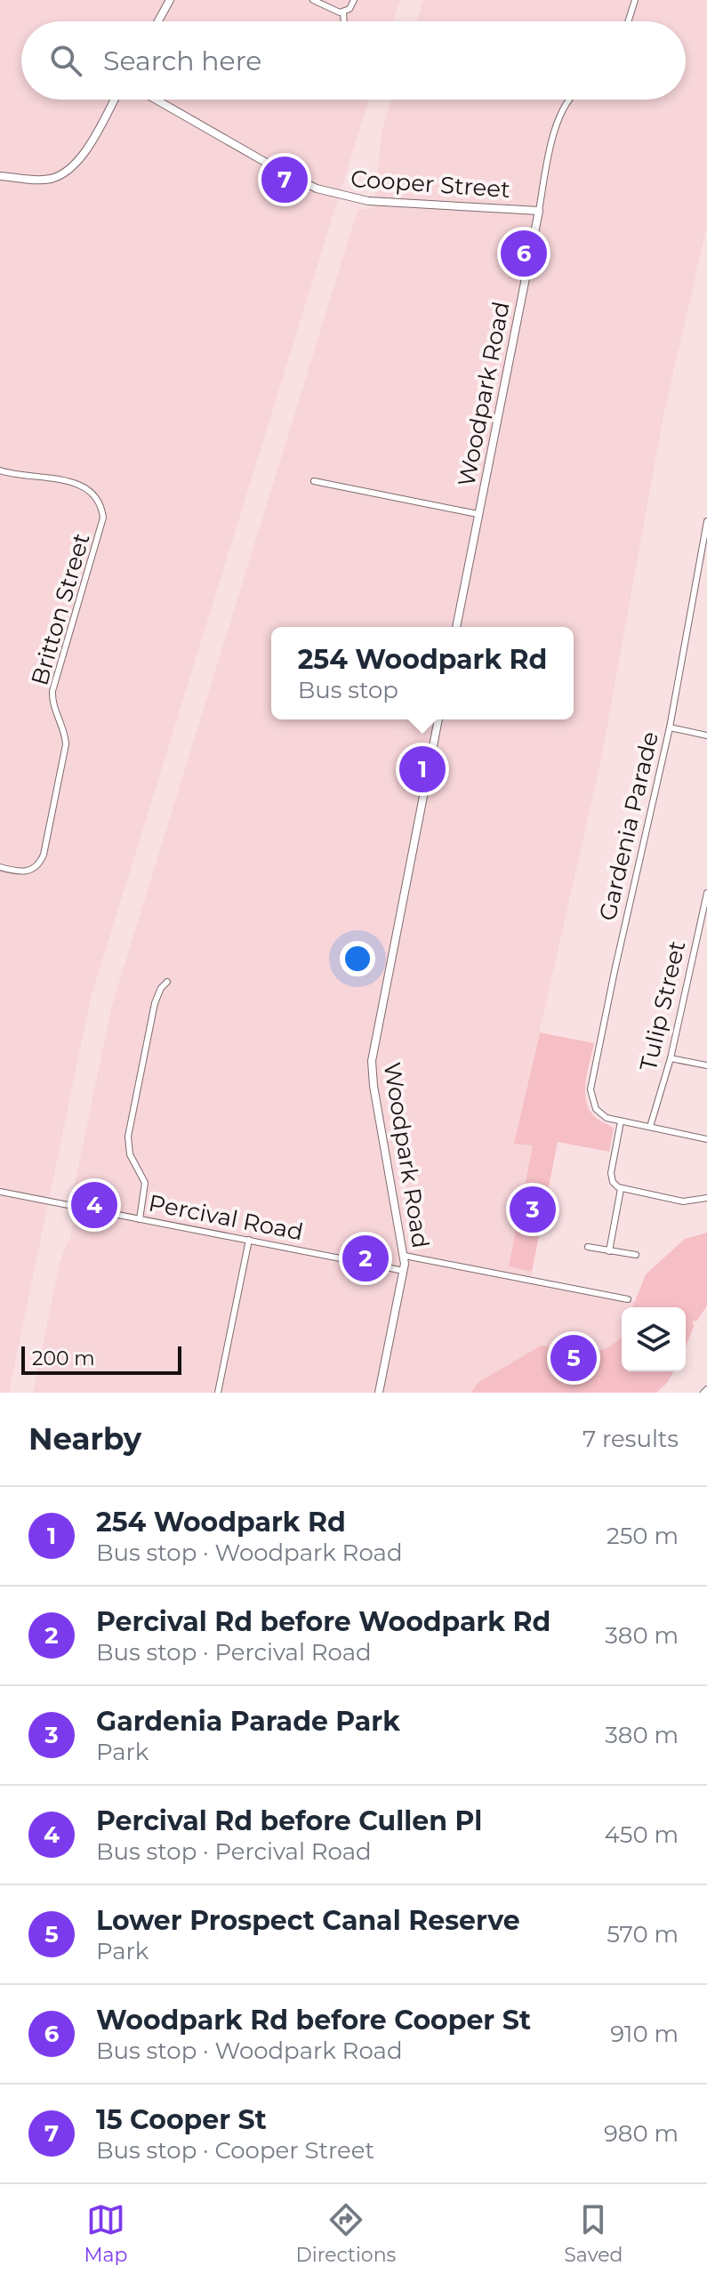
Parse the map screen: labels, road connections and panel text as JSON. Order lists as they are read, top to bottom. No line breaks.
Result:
{"streets":{"street":["Cooper Street","Woodpark Road","Britton Street","Gardenia Parade","Tulip Street","Percival Road"]},"crossings":[["Cooper Street","Woodpark Road"],["Woodpark Road","Percival Road"],["Gardenia Parade","Tulip Street"]],"scale_bar":"200 m","page":{"search":"Search here","pins":["7","6","1","4","3","2","5"],"popup":["254 Woodpark Rd","Bus stop"],"scale":"200 m","heading":["Nearby","7 results"],"list":[{"mark":"1","name":"254 Woodpark Rd","note":"Bus stop · Woodpark Road","value":"250 m"},{"mark":"2","name":"Percival Rd before Woodpark Rd","note":"Bus stop · Percival Road","value":"380 m"},{"mark":"3","name":"Gardenia Parade Park","note":"Park","value":"380 m"},{"mark":"4","name":"Percival Rd before Cullen Pl","note":"Bus stop · Percival Road","value":"450 m"},{"mark":"5","name":"Lower Prospect Canal Reserve","note":"Park","value":"570 m"},{"mark":"6","name":"Woodpark Rd before Cooper St","note":"Bus stop · Woodpark Road","value":"910 m"},{"mark":"7","name":"15 Cooper St","note":"Bus stop · Cooper Street","value":"980 m"}],"nav":["Map","Directions","Saved"]}}
